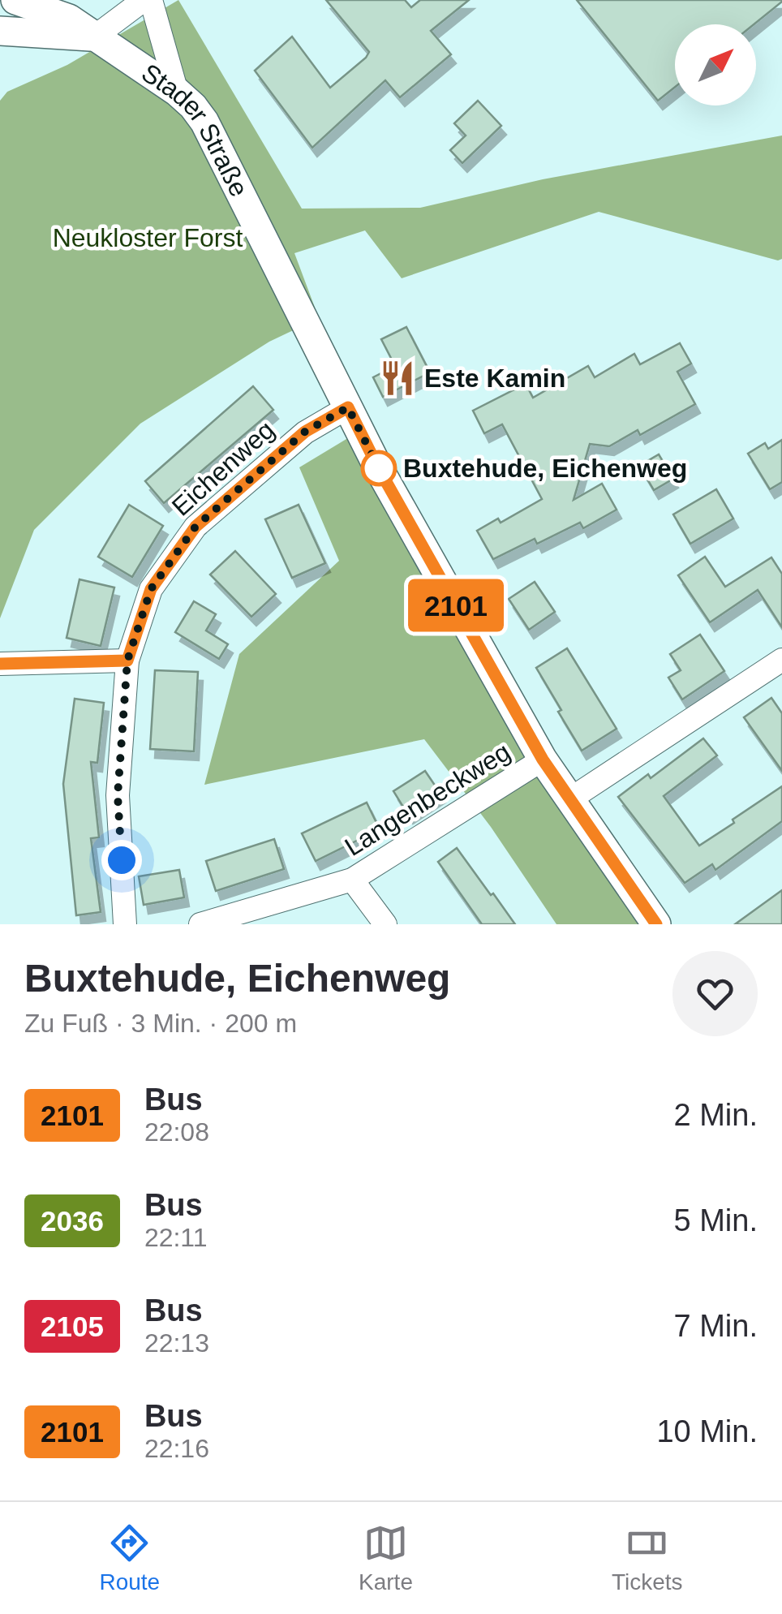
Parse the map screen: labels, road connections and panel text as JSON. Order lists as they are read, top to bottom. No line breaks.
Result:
{"streets":{"street":["Stader Straße","Eichenweg","Langenbeckweg"]},"crossings":[["Stader Straße","Eichenweg"],["Stader Straße","Langenbeckweg"]],"parks":["Neukloster Forst"],"places":{"restaurant":["Este Kamin"],"other":["Buxtehude, Eichenweg"]},"lines":["bus line 2101"],"north":"top right","page":{"on_map":"2101","heading":["Buxtehude, Eichenweg","Zu Fuß · 3 Min. · 200 m"],"list":[{"mark":"2101","name":"Bus","note":"22:08","value":"2 Min."},{"mark":"2036","name":"Bus","note":"22:11","value":"5 Min."},{"mark":"2105","name":"Bus","note":"22:13","value":"7 Min."},{"mark":"2101","name":"Bus","note":"22:16","value":"10 Min."}],"tabs":["Route","Karte","Tickets"]}}
